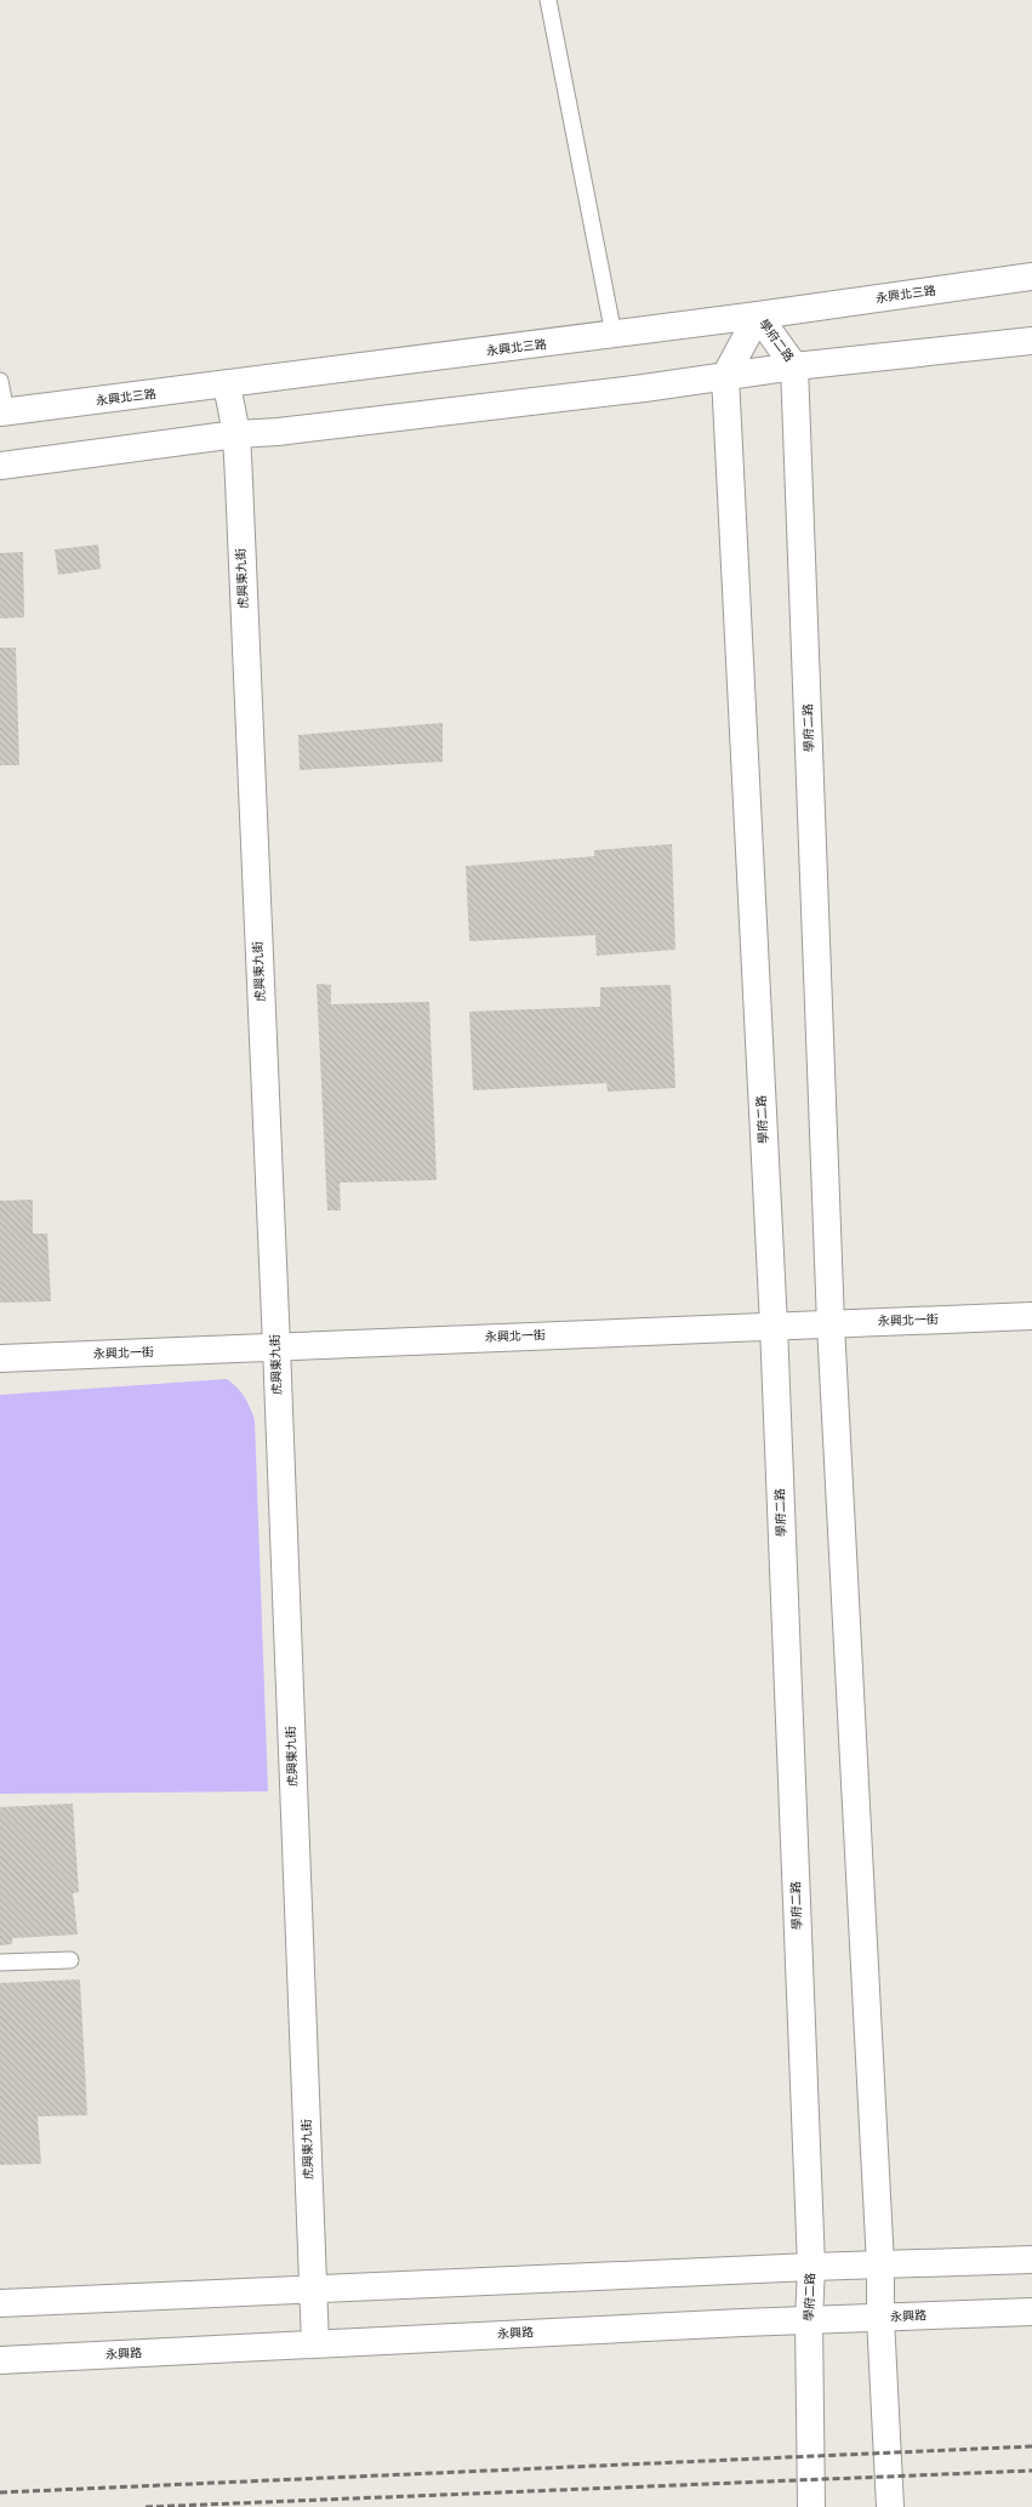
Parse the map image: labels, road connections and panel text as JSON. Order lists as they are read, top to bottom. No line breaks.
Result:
{"streets":{"street":["永興北三路","學府二路","虎興東九街","永興北一街","永興路"]},"crossings":[["永興北三路","學府二路"],["永興北三路","虎興東九街"],["學府二路","永興北一街"],["學府二路","永興路"],["虎興東九街","永興北一街"],["虎興東九街","永興路"]]}
